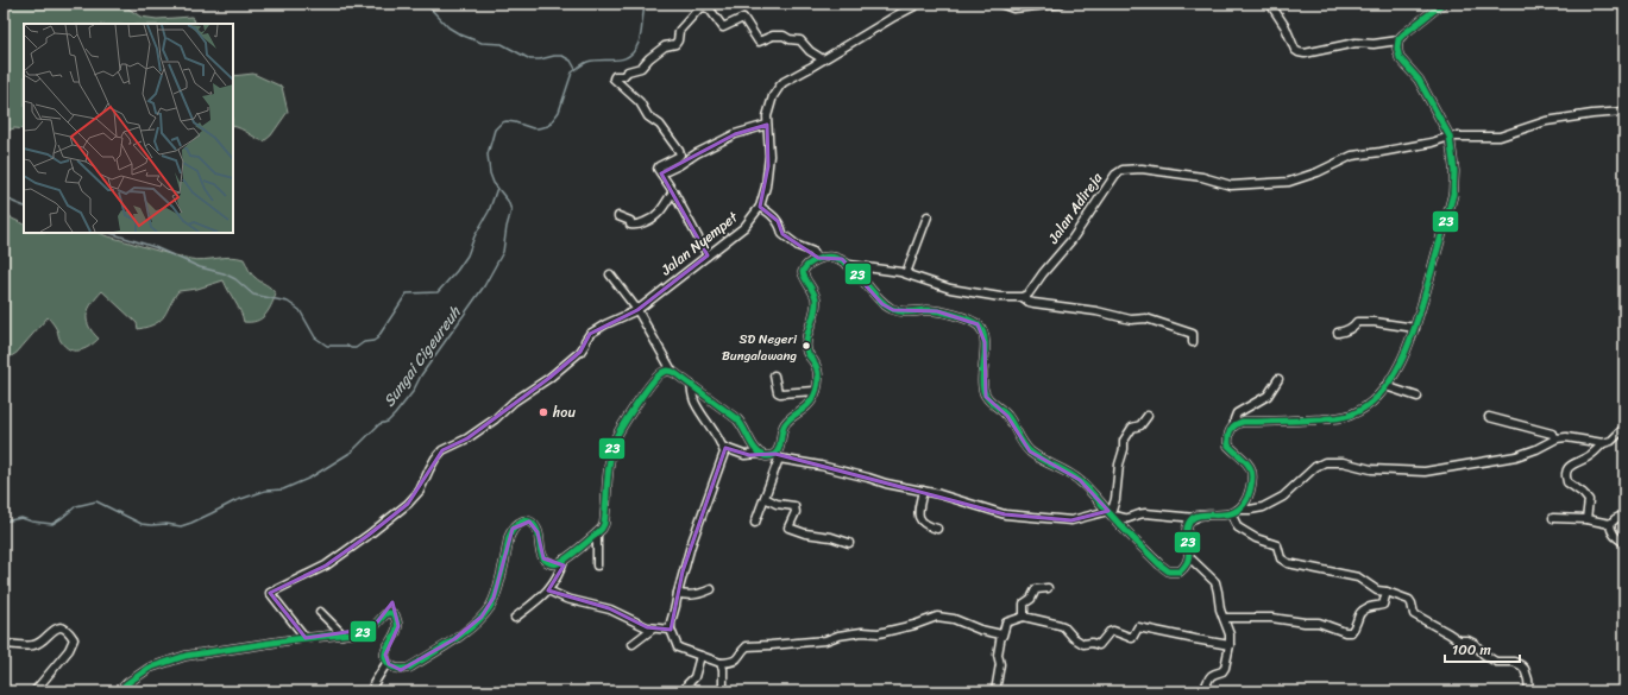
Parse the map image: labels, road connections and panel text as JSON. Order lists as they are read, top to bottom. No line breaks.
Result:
{"streets":{"street":["Jalan Adireja","Jalan Nyempet"]},"water":["Sungai Cigeureuh"],"places":["SD Negeri Bungalawang","hou"],"lines":["transit line 23"],"scale_bar":"100 m"}
